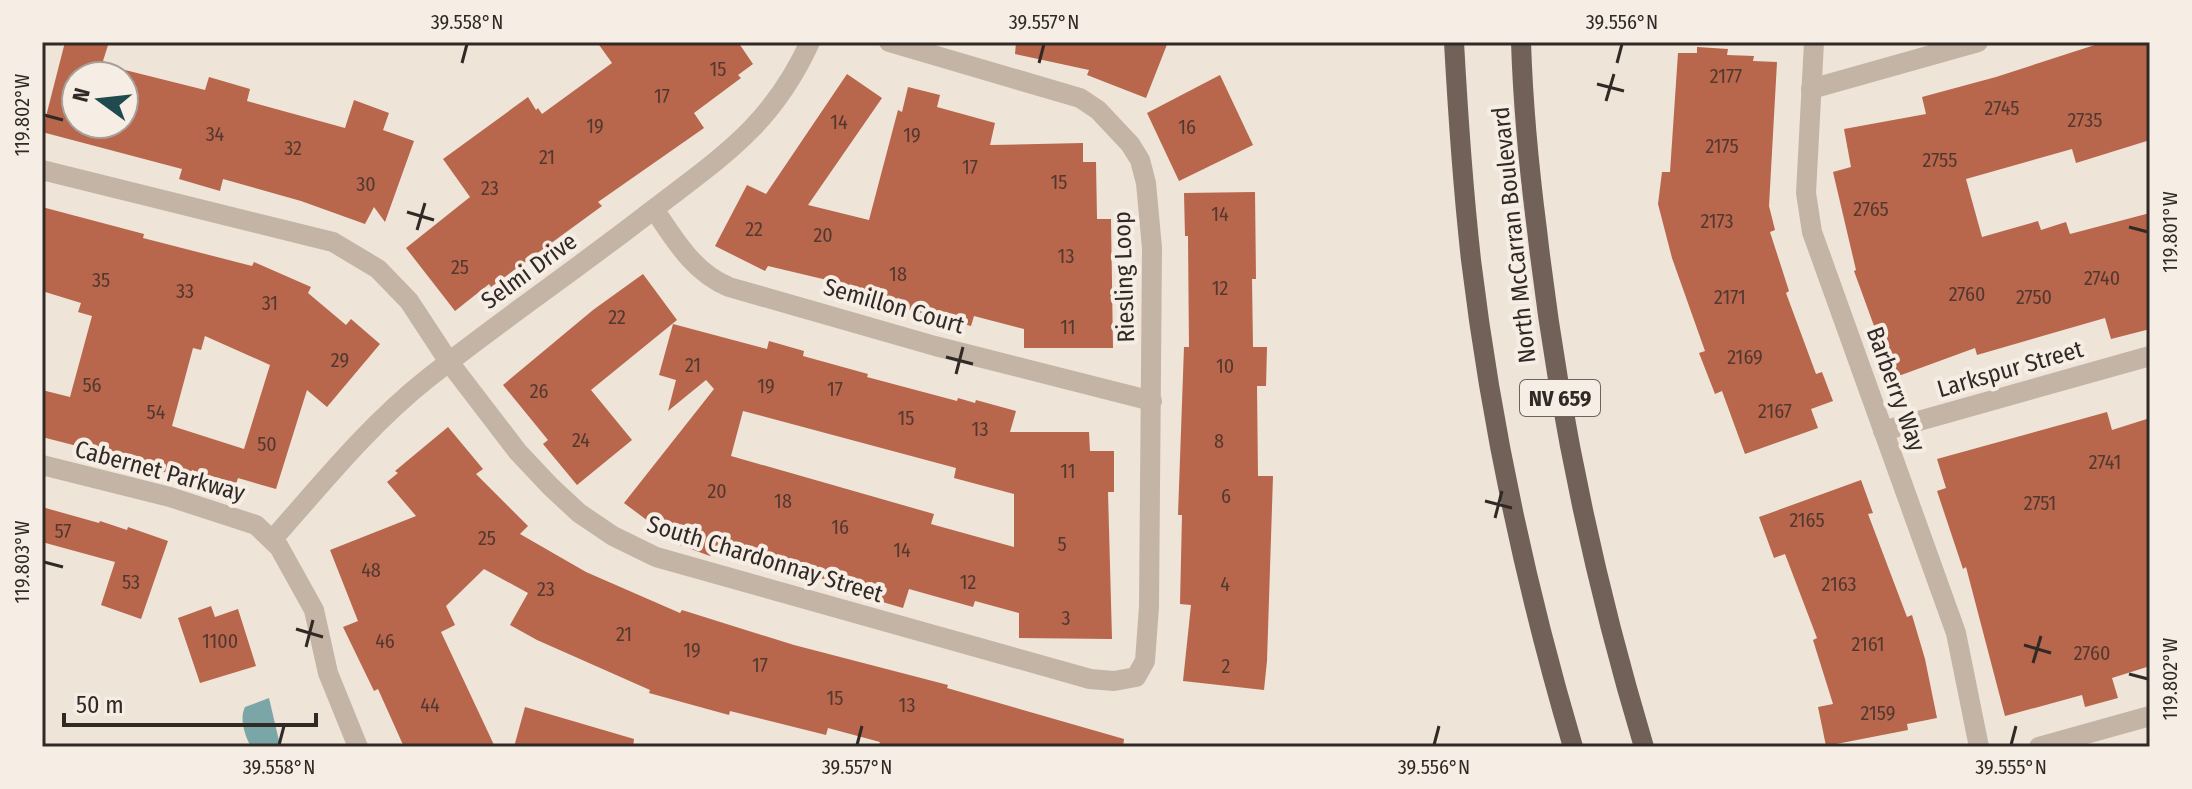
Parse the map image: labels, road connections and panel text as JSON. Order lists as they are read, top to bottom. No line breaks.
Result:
{"streets":{"main road":["North McCarran Boulevard","NV 659"],"street":["Selmi Drive","Riesling Loop","Semillon Court","Larkspur Street","Barberry Way","Cabernet Parkway","South Chardonnay Street"]},"crossings":[["Selmi Drive","Semillon Court"],["Selmi Drive","Cabernet Parkway"],["Selmi Drive","South Chardonnay Street"],["Riesling Loop","Semillon Court"],["Riesling Loop","South Chardonnay Street"],["Larkspur Street","Barberry Way"]],"house_numbers":["15","2177","17","2745","2735","14","19","16","34","19","2175","32","21","2755","17","15","30","23","2765","14","2173","22","20","13","25","18","2740","35","12","33","2760","2171","2750","31","22","11","2169","29","21","10","56","19","17","26","2167","54","15","13","24","8","50","2741","11","20","6","18","2751","2165","16","57","25","5","14","48","53","12","4","2163","23","3","21","1100","46","2161","19","2760","17","2","15","44","13","2159"],"scale_bar":"50 m","north":"left","coordinates":["39.558°N","39.557°N","39.556°N","119.802°W","119.801°W","119.803°W","39.555°N"]}
